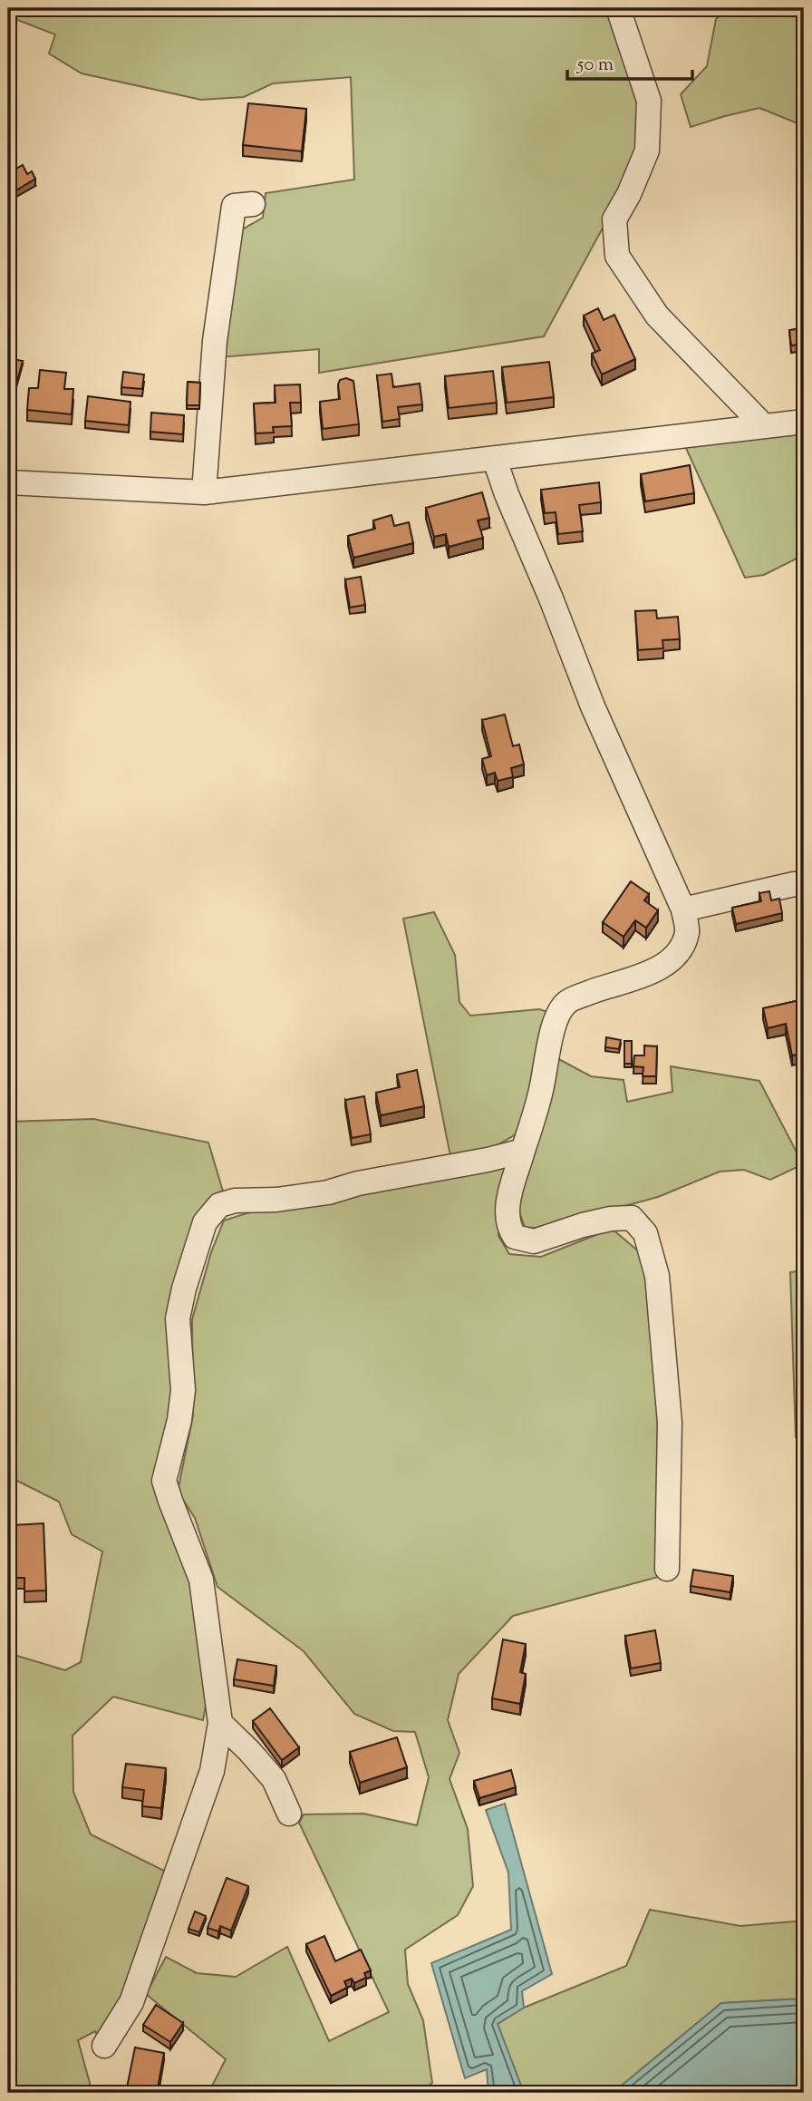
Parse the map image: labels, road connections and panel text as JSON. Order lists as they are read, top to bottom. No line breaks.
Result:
{"scale_bar":"50 m"}
